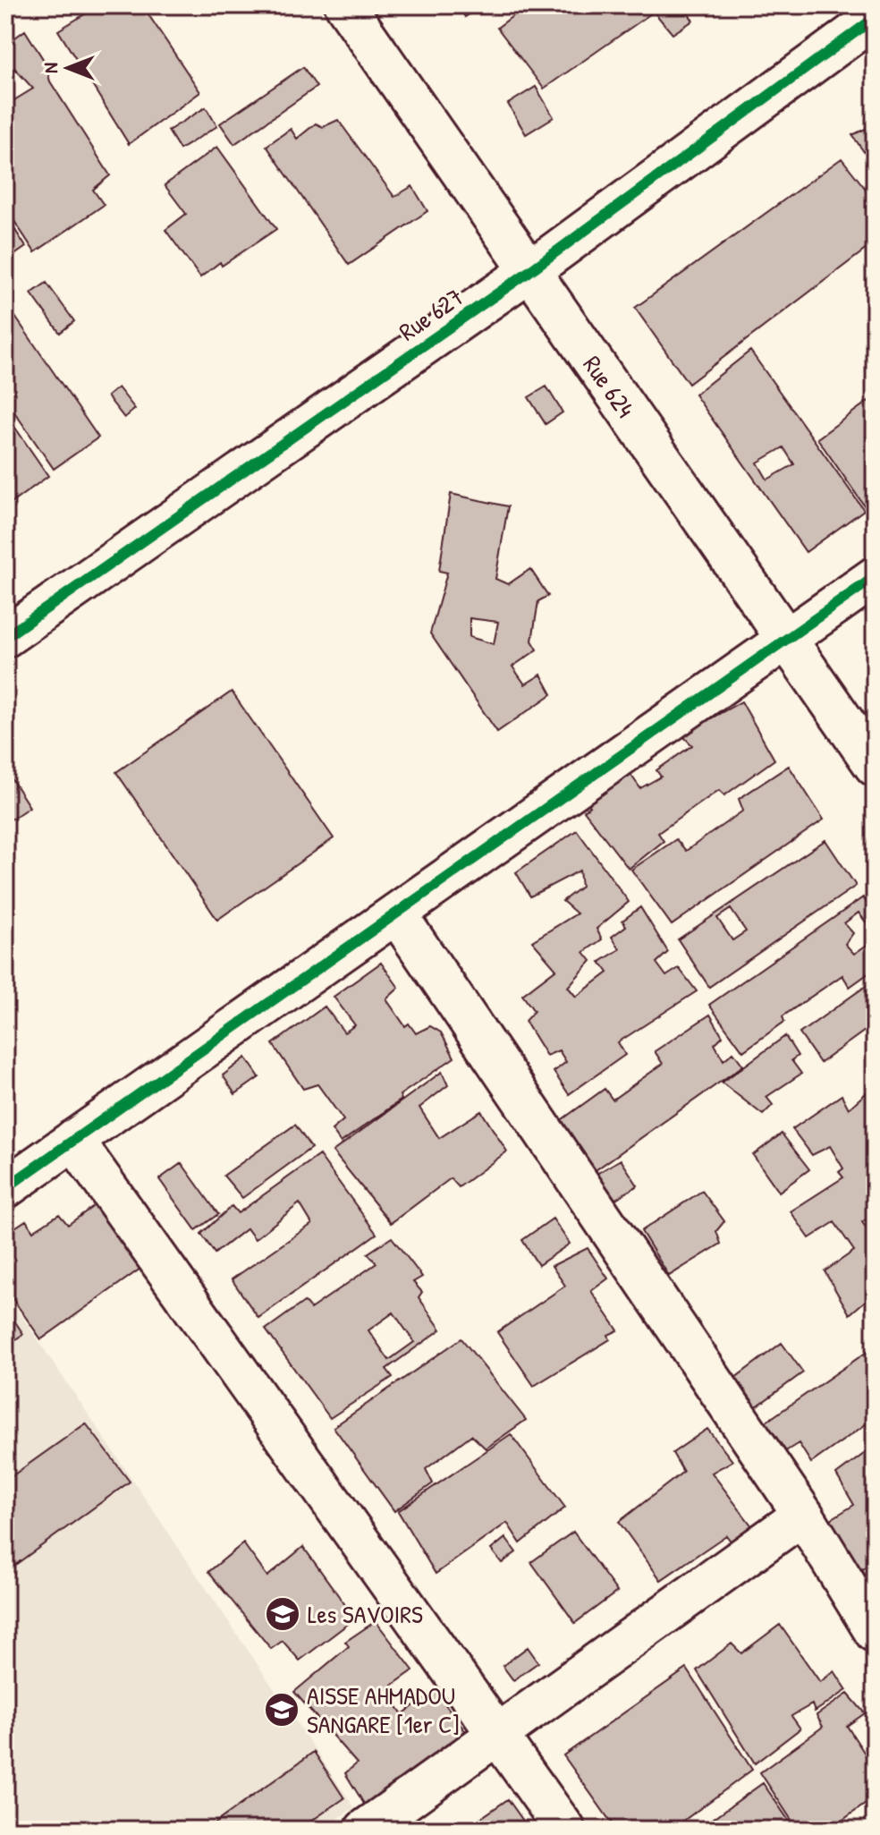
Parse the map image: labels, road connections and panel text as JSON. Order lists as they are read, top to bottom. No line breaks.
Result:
{"streets":{"street":["Rue 627","Rue 624"]},"crossings":[["Rue 627","Rue 624"]],"places":{"school or university":["Les SAVOIRS","AISSE AHMADOU SANGARE [1er C]"]},"north":"left"}
